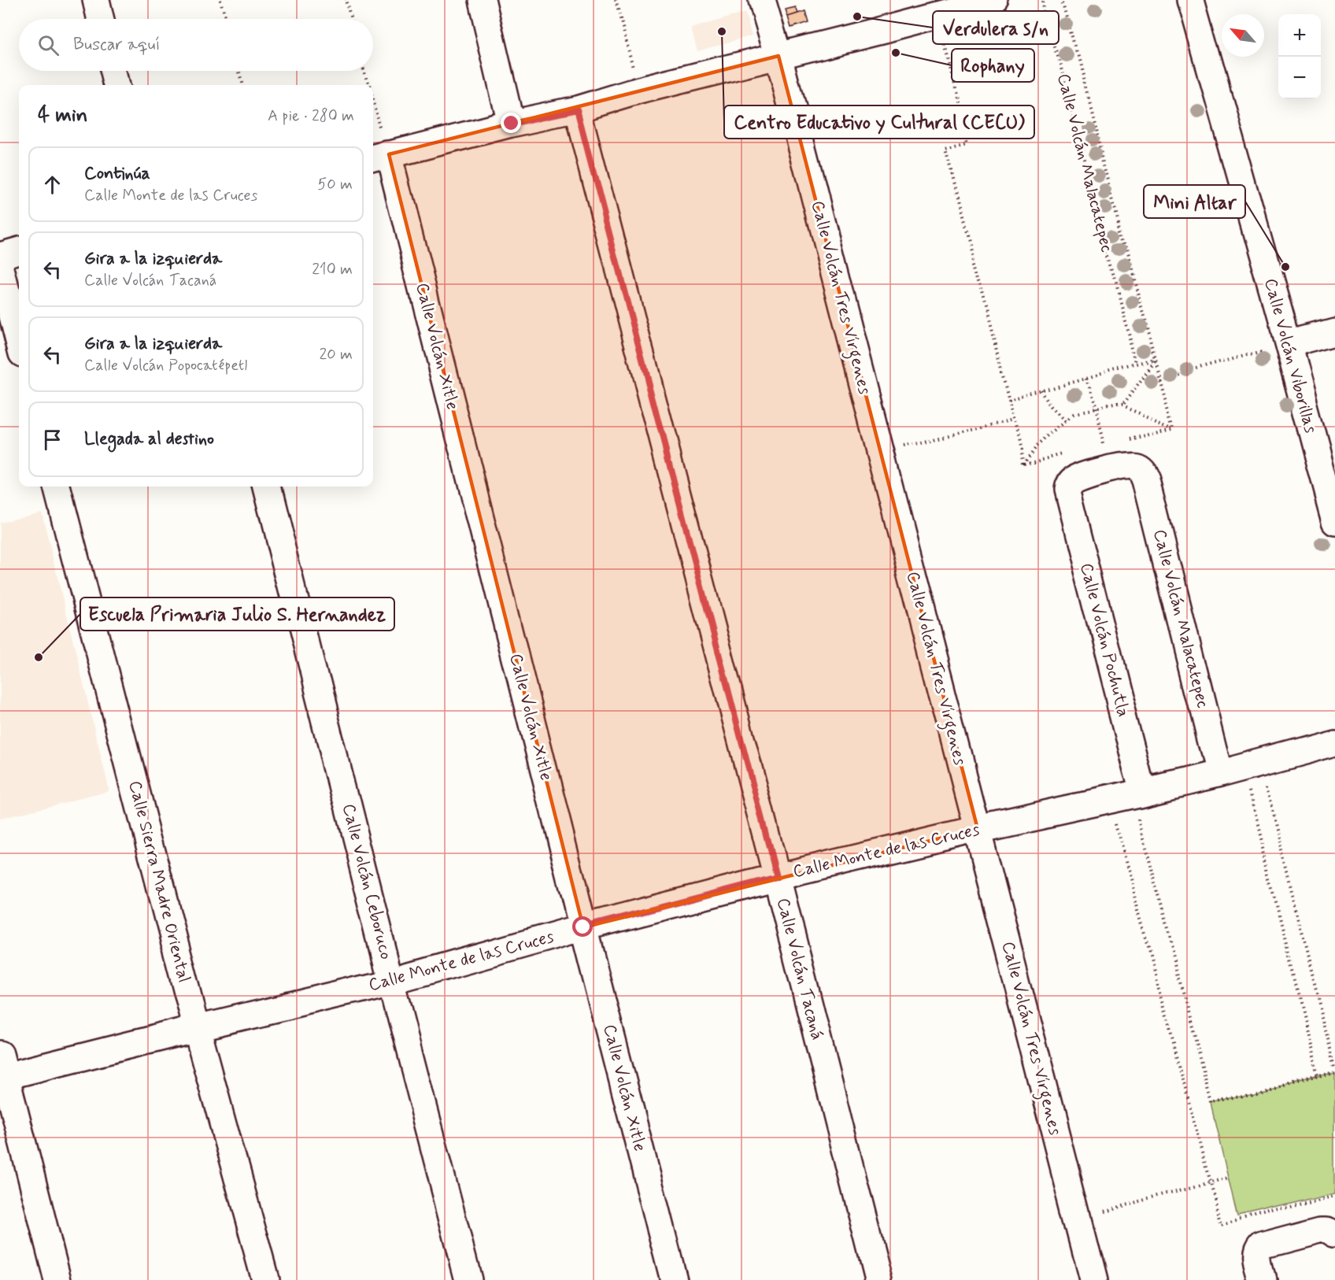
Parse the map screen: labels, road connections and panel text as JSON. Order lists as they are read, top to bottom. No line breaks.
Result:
{"streets":{"street":["Calle Volcán Malacatepec","Calle Volcán Tres Vírgenes","Calle Volcán Xitle","Calle Volcán Viborillas","Calle Volcán Pochutla","Calle Monte de las Cruces","Calle Sierra Madre Oriental","Calle Volcán Ceboruco","Calle Volcán Tacaná"]},"crossings":[["Calle Volcán Malacatepec","Calle Volcán Pochutla"],["Calle Volcán Malacatepec","Calle Monte de las Cruces"],["Calle Volcán Tres Vírgenes","Calle Monte de las Cruces"],["Calle Volcán Xitle","Calle Monte de las Cruces"],["Calle Volcán Pochutla","Calle Monte de las Cruces"],["Calle Monte de las Cruces","Calle Sierra Madre Oriental"],["Calle Monte de las Cruces","Calle Volcán Ceboruco"],["Calle Monte de las Cruces","Calle Volcán Tacaná"]],"places":["Verdulera s/n","Centro Educativo y Cultural (CECU)","Rophany","Mini Altar","Escuela Primaria Julio S. Hernandez"],"north":"top left","page":{"map_buttons":["+","−"],"search":"Buscar aquí","heading":["4 min","A pie · 280 m"],"list":[["Continúa","Calle Monte de las Cruces","50 m"],["Gira a la izquierda","Calle Volcán Tacaná","210 m"],["Gira a la izquierda","Calle Volcán Popocatépetl","20 m"],"Llegada al destino"]}}
